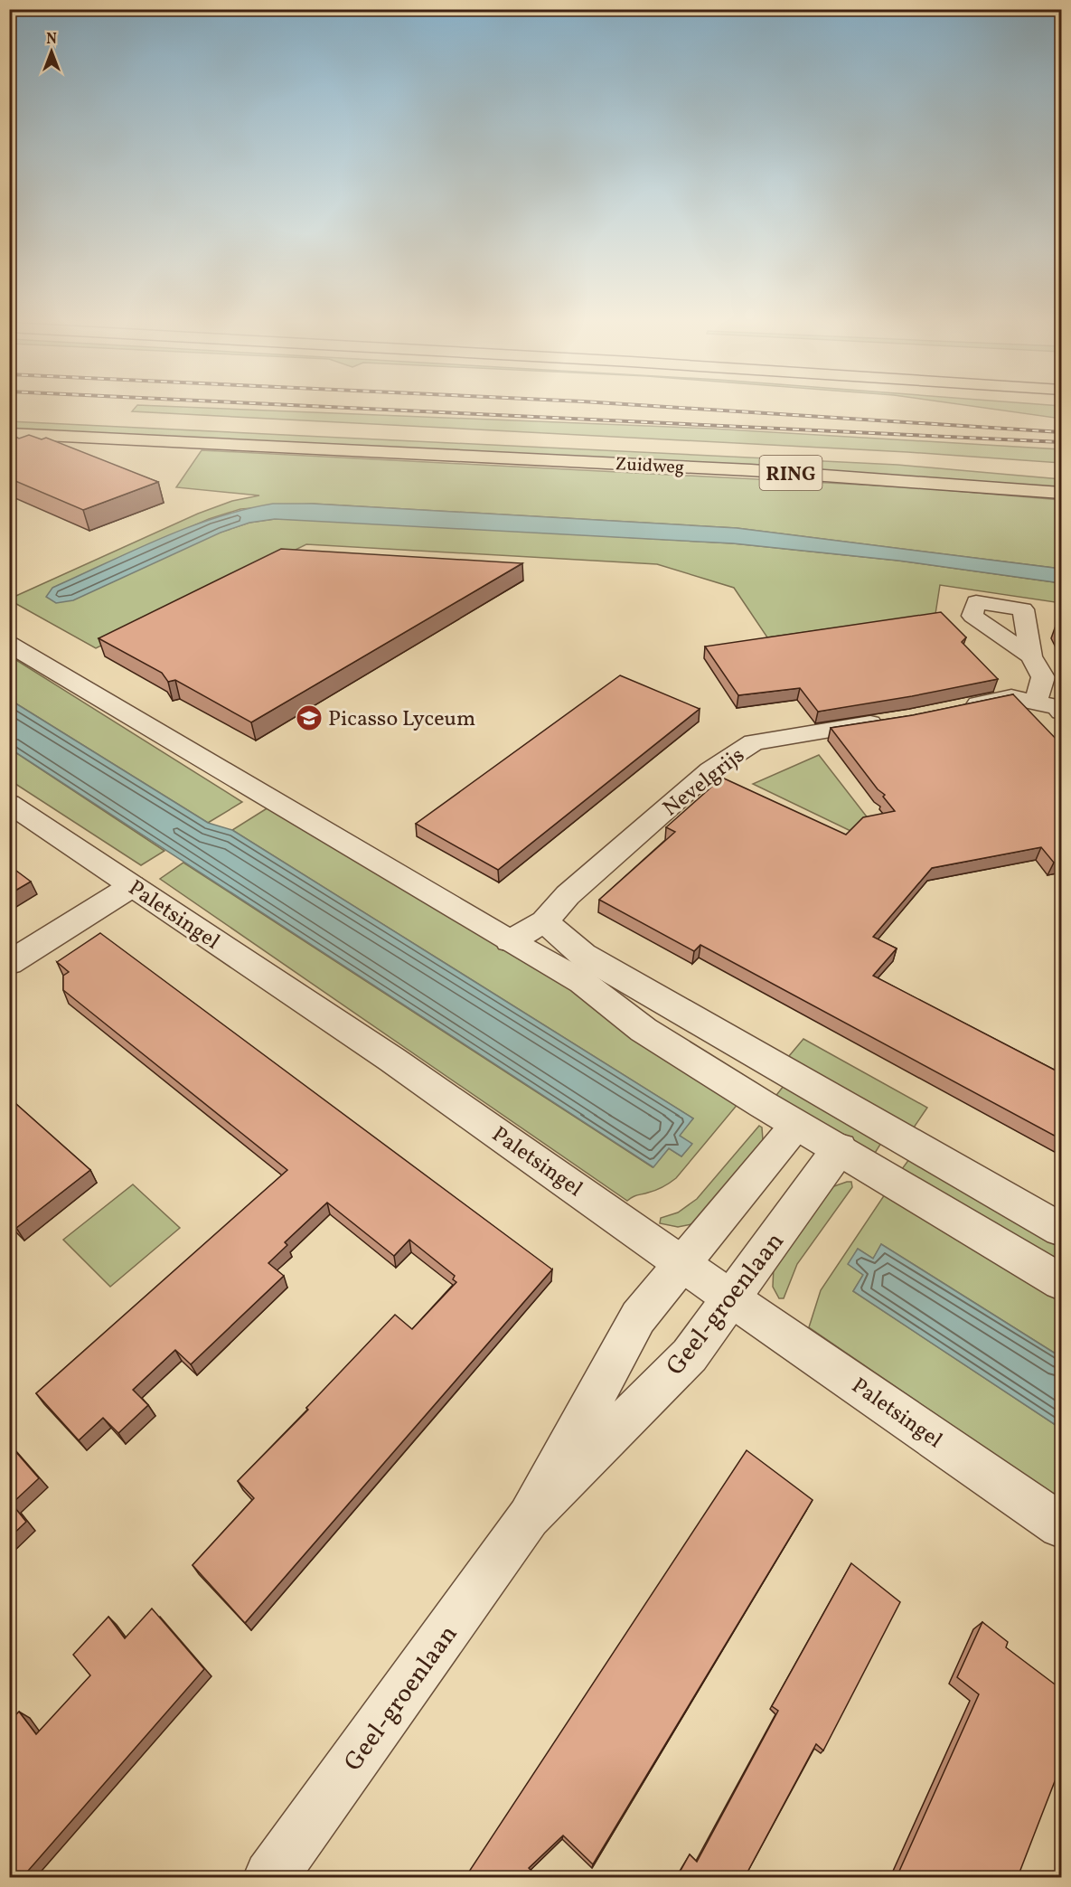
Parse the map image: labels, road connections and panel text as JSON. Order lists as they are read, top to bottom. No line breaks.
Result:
{"streets":{"main road":["Zuidweg","RING"],"street":["Nevelgrijs","Paletsingel","Geel-groenlaan"]},"crossings":[["Paletsingel","Geel-groenlaan"]],"places":{"school or university":["Picasso Lyceum"]},"north":"top"}
